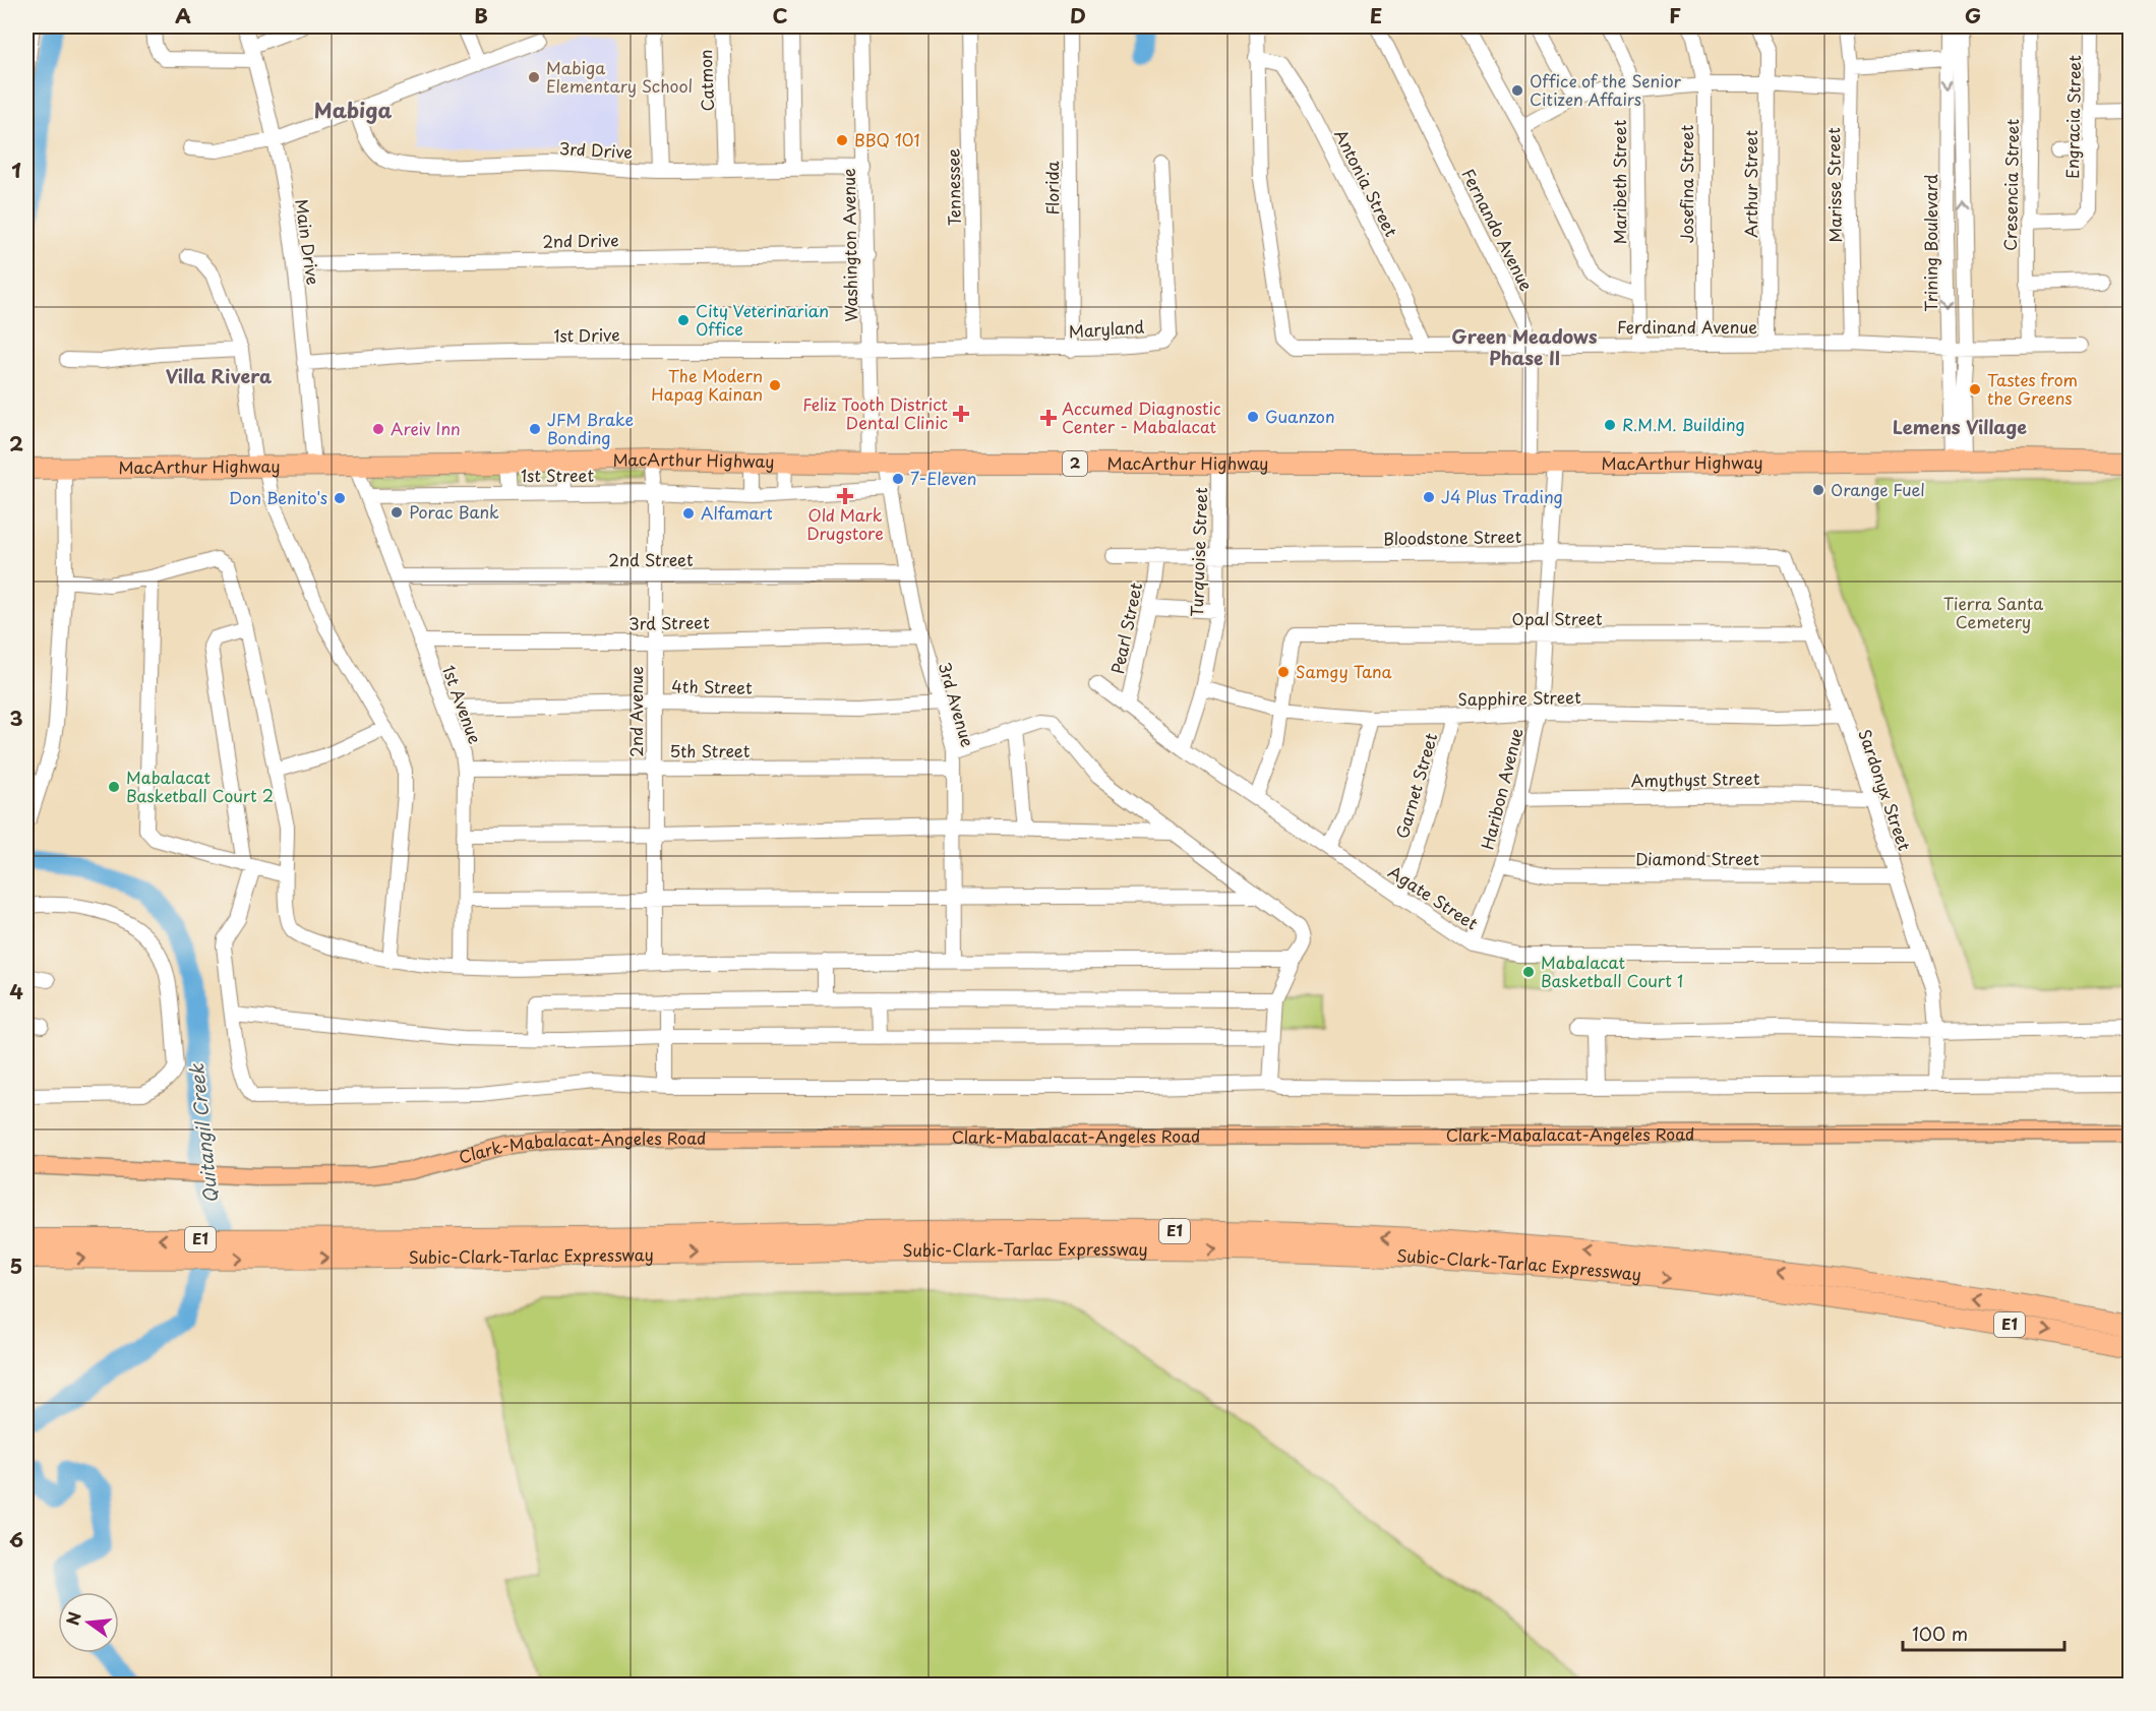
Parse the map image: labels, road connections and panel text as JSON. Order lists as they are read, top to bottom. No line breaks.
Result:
{"streets":{"highway":["MacArthur Highway","2","E1","Subic-Clark-Tarlac Expressway"],"main road":["Clark-Mabalacat-Angeles Road"],"street":["Catmon","Engracia Street","3rd Drive","Maribeth Street","Antonia Street","Josefina Street","Arthur Street","Marisse Street","Cresencia Street","Tennessee","Florida","Fernando Avenue","2nd Drive","Main Drive","Trining Boulevard","Washington Avenue","Ferdinand Avenue","Maryland","1st Drive","1st Street","Bloodstone Street","Turquoise Street","2nd Street","Opal Street","3rd Street","Pearl Street","4th Street","Sapphire Street","1st Avenue","3rd Avenue","2nd Avenue","5th Street","Amythyst Street","Garnet Street","Haribon Avenue","Sardonyx Street","Diamond Street","Agate Street"]},"crossings":[["Catmon","3rd Drive"],["Engracia Street","Cresencia Street"],["3rd Drive","Washington Avenue"],["Maribeth Street","Ferdinand Avenue"],["Antonia Street","Ferdinand Avenue"],["Josefina Street","Ferdinand Avenue"],["Arthur Street","Ferdinand Avenue"],["Marisse Street","Ferdinand Avenue"],["Cresencia Street","Ferdinand Avenue"],["Tennessee","Maryland"],["Florida","Maryland"],["Fernando Avenue","Ferdinand Avenue"],["Fernando Avenue","MacArthur Highway"],["Fernando Avenue","Haribon Avenue"],["2nd Drive","Main Drive"],["2nd Drive","Washington Avenue"],["Main Drive","1st Drive"],["Main Drive","MacArthur Highway"],["Trining Boulevard","Ferdinand Avenue"],["Trining Boulevard","MacArthur Highway"],["Washington Avenue","Maryland"],["Washington Avenue","1st Drive"],["Washington Avenue","MacArthur Highway"],["Washington Avenue","3rd Avenue"],["Maryland","1st Drive"],["MacArthur Highway","Turquoise Street"],["MacArthur Highway","1st Avenue"],["MacArthur Highway","3rd Avenue"],["MacArthur Highway","2nd Avenue"],["MacArthur Highway","Haribon Avenue"],["1st Street","1st Avenue"],["1st Street","3rd Avenue"],["1st Street","2nd Avenue"],["Bloodstone Street","Turquoise Street"],["Bloodstone Street","Pearl Street"],["Bloodstone Street","Haribon Avenue"],["Bloodstone Street","Sardonyx Street"],["Turquoise Street","Sapphire Street"],["Turquoise Street","Agate Street"],["2nd Street","1st Avenue"],["2nd Street","3rd Avenue"],["2nd Street","2nd Avenue"],["Opal Street","Sapphire Street"],["Opal Street","Haribon Avenue"],["Opal Street","Sardonyx Street"],["3rd Street","1st Avenue"],["3rd Street","3rd Avenue"],["3rd Street","2nd Avenue"],["Pearl Street","Agate Street"],["4th Street","1st Avenue"],["4th Street","3rd Avenue"],["4th Street","2nd Avenue"],["Sapphire Street","Garnet Street"],["Sapphire Street","Haribon Avenue"],["Sapphire Street","Sardonyx Street"],["1st Avenue","5th Street"],["3rd Avenue","5th Street"],["2nd Avenue","5th Street"],["Amythyst Street","Haribon Avenue"],["Amythyst Street","Sardonyx Street"],["Garnet Street","Agate Street"],["Haribon Avenue","Diamond Street"],["Haribon Avenue","Agate Street"],["Sardonyx Street","Diamond Street"],["Sardonyx Street","Agate Street"]],"districts":["Mabiga","Green Meadows Phase II","Villa Rivera","Lemens Village"],"water":["Quitangil Creek"],"parks":["Tierra Santa Cemetery"],"places":{"other":["Mabiga Elementary School","Office of the Senior Citizen Affairs","BBQ 101","City Veterinarian Office","The Modern Hapag Kainan","Tastes from the Greens","Guanzon","R.M.M. Building","Areiv Inn","JFM Brake Bonding","7-Eleven","Orange Fuel","J4 Plus Trading","Don Benito's","Porac Bank","Alfamart","Samgy Tana","Mabalacat Basketball Court 2","Mabalacat Basketball Court 1"],"health":["Feliz Tooth District Dental Clinic","Accumed Diagnostic Center - Mabalacat","Old Mark Drugstore"]},"scale_bar":"100 m","north":"left","grid":{"columns":["A","B","C","D","E","F","G"],"rows":["1","2","3","4","5","6"]}}
